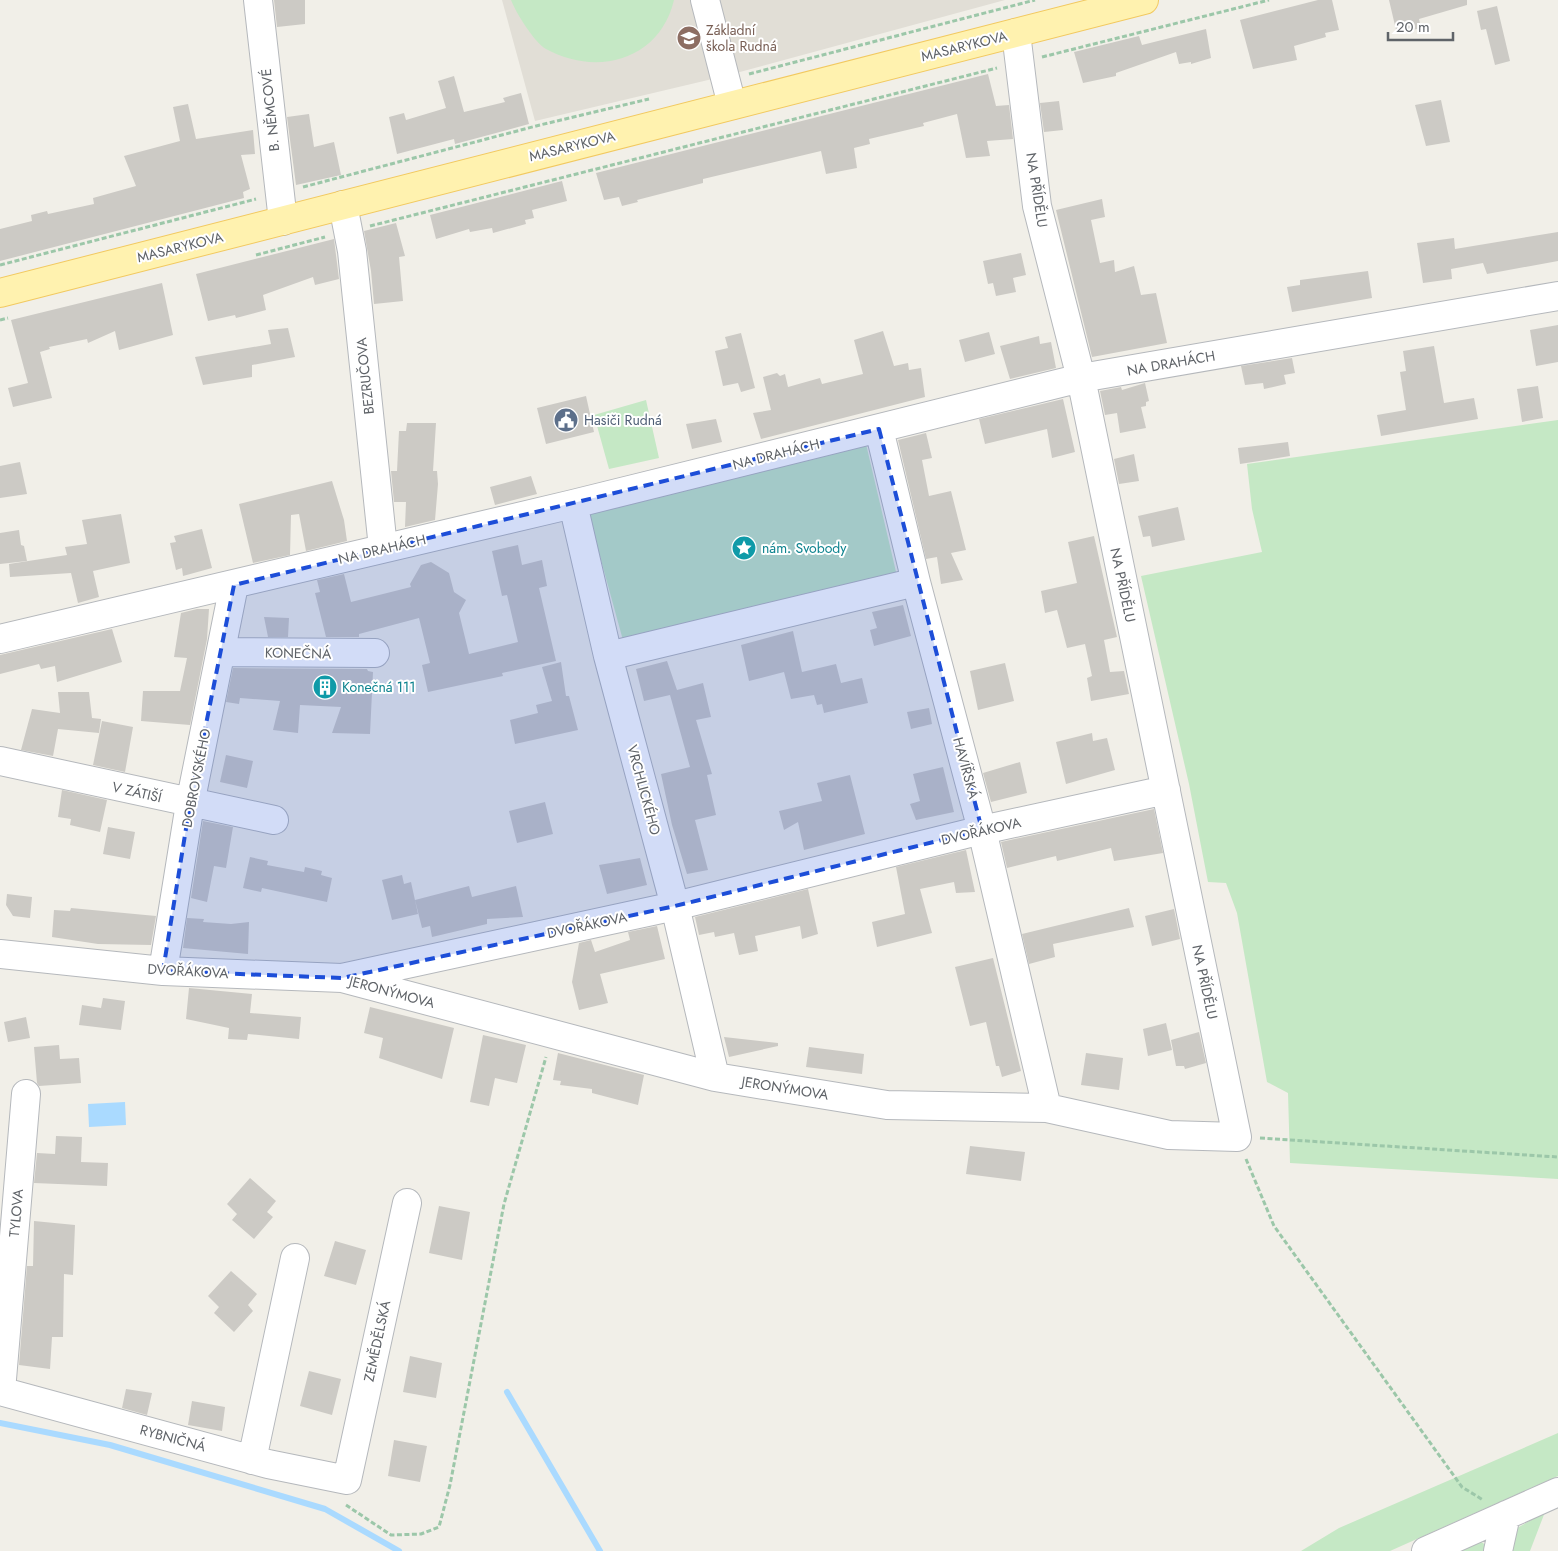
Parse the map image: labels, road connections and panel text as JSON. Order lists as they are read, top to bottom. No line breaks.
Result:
{"streets":{"main road":["MASARYKOVA"],"street":["B. NĚMCOVÉ","NA PŘÍDĚLU","NA DRAHÁCH","BEZRUČOVA","KONEČNÁ","HAVÍŘSKÁ","DOBROVSKÉHO","VRCHLICKÉHO","V ZÁTIŠÍ","DVOŘÁKOVA","JERONÝMOVA","TYLOVA","ZEMĚDĚLSKÁ","RYBNIČNÁ"]},"crossings":[["MASARYKOVA","B. NĚMCOVÉ"],["MASARYKOVA","NA PŘÍDĚLU"],["MASARYKOVA","BEZRUČOVA"],["NA PŘÍDĚLU","NA DRAHÁCH"],["NA PŘÍDĚLU","DVOŘÁKOVA"],["NA PŘÍDĚLU","JERONÝMOVA"],["NA DRAHÁCH","BEZRUČOVA"],["NA DRAHÁCH","HAVÍŘSKÁ"],["NA DRAHÁCH","DOBROVSKÉHO"],["NA DRAHÁCH","VRCHLICKÉHO"],["KONEČNÁ","DOBROVSKÉHO"],["HAVÍŘSKÁ","DVOŘÁKOVA"],["HAVÍŘSKÁ","JERONÝMOVA"],["DOBROVSKÉHO","V ZÁTIŠÍ"],["DOBROVSKÉHO","DVOŘÁKOVA"],["VRCHLICKÉHO","DVOŘÁKOVA"],["VRCHLICKÉHO","JERONÝMOVA"],["DVOŘÁKOVA","JERONÝMOVA"],["TYLOVA","RYBNIČNÁ"],["ZEMĚDĚLSKÁ","RYBNIČNÁ"]],"places":{"school or university":["Základní škola Rudná"],"public building":["Hasiči Rudná"],"place":["nám. Svobody"],"building":["Konečná 111"]},"scale_bar":"20 m"}
